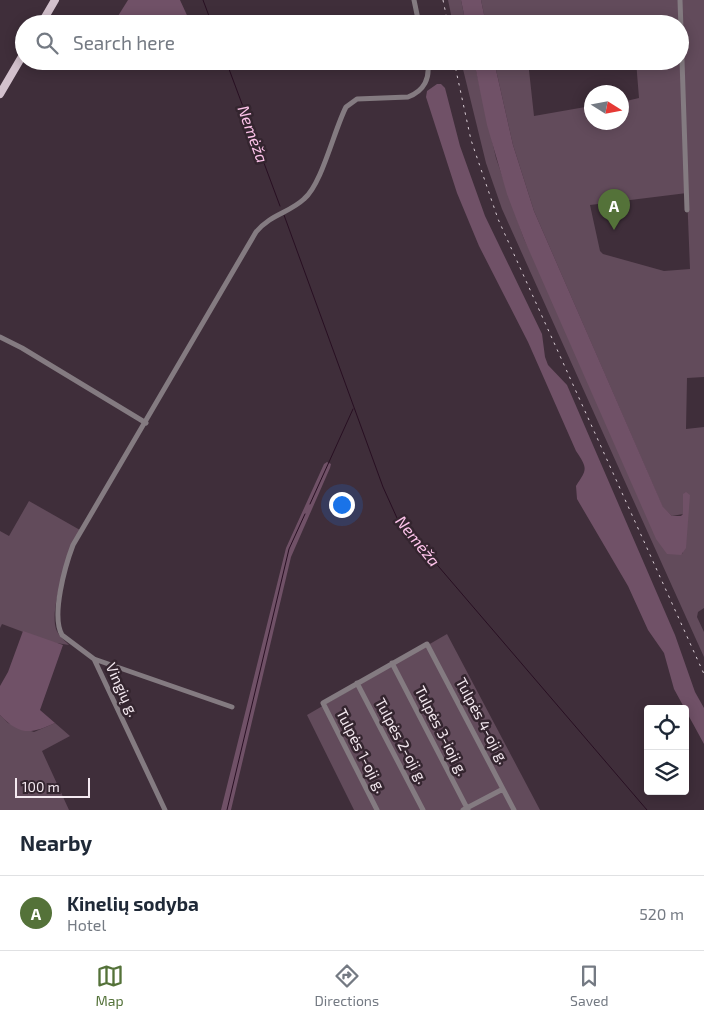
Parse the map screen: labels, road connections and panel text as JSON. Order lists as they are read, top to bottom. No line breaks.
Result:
{"streets":{"street":["Vingių g.","Tulpės 4-oji g.","Tulpės 3-ioji g.","Tulpės 2-oji g.","Tulpės 1-oji g."]},"crossings":[["Tulpės 4-oji g.","Tulpės 3-ioji g."],["Tulpės 2-oji g.","Tulpės 1-oji g."]],"water":["Nemėža"],"scale_bar":"100 m","north":"right","page":{"search":"Search here","pins":"A","scale":"100 m","heading":"Nearby","list":[{"mark":"A","name":"Kinelių sodyba","note":"Hotel","value":"520 m"}],"nav":["Map","Directions","Saved"]}}
